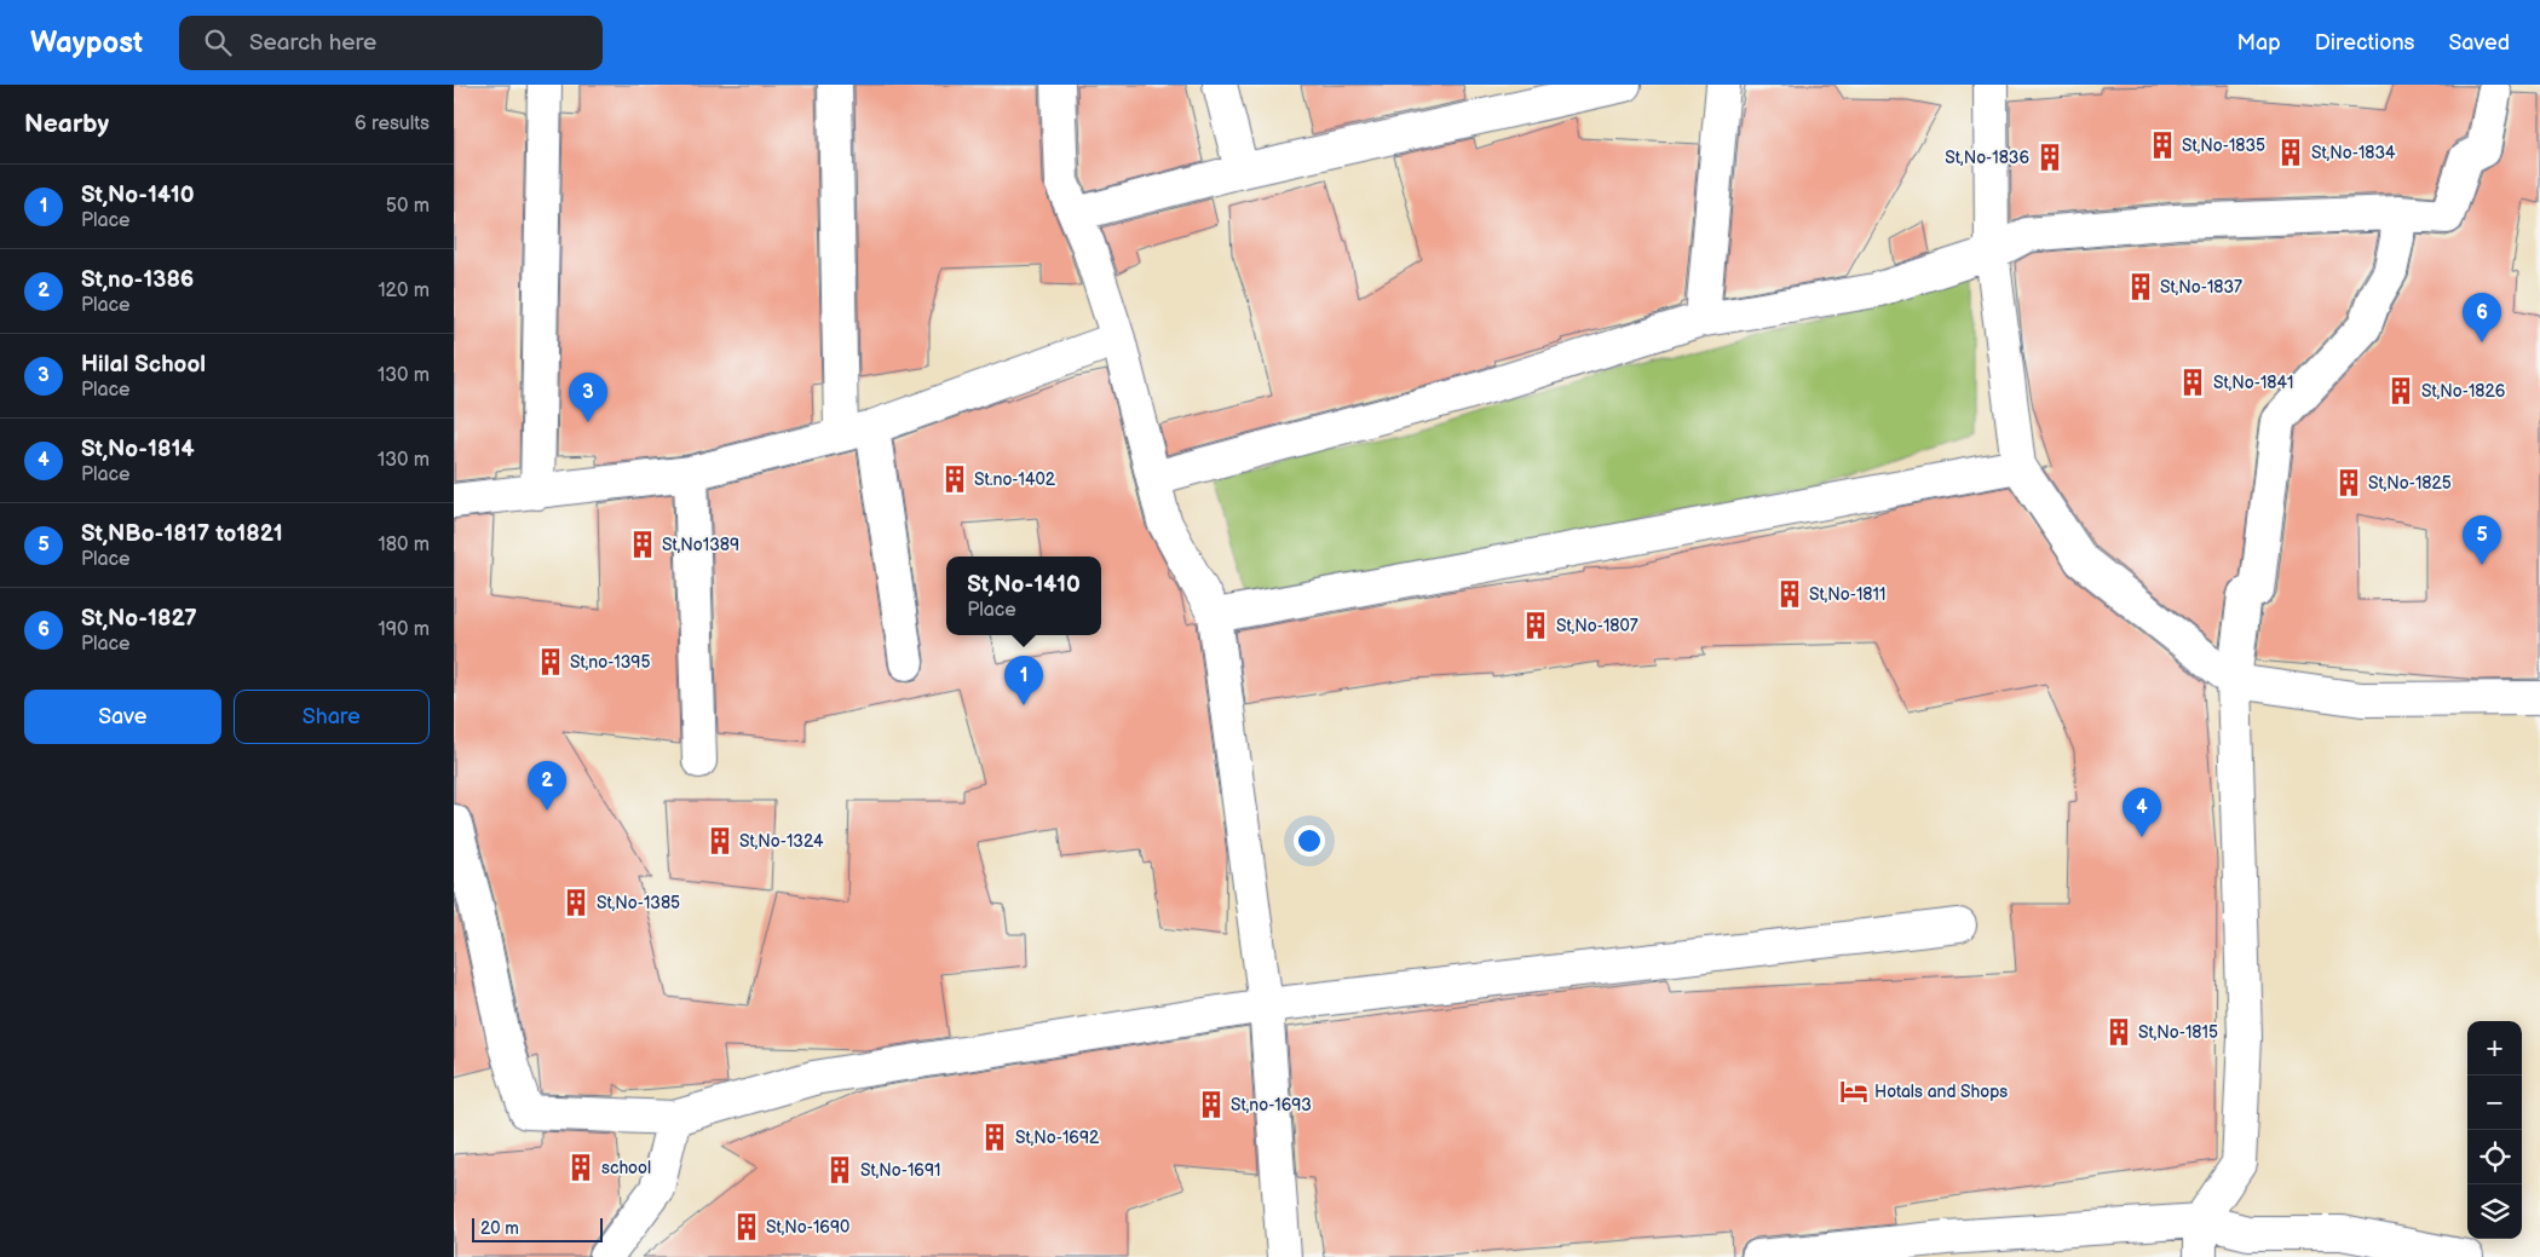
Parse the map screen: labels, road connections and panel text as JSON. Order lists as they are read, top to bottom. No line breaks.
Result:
{"places":{"building":["St,No-1835","St,No-1834","St,No-1836","St,No-1837","St,No-1841","St,No-1826","St.no-1402","St,No-1825","St,No1389","St,No-1811","St,No-1807","St,no-1395","St,No-1324","St,No-1385","St,No-1815","St,no-1693","St,No-1692","school","St,No-1691","St,No-1690"],"hotel":["Hotals and Shops"]},"scale_bar":"20 m","page":{"header":"Waypost","search":"Search here","nav":["Map","Directions","Saved"],"heading":["Nearby","6 results"],"list":[{"mark":"1","name":"St,No-1410","note":"Place","value":"50 m"},{"mark":"2","name":"St,no-1386","note":"Place","value":"120 m"},{"mark":"3","name":"Hilal School","note":"Place","value":"130 m"},{"mark":"4","name":"St,No-1814","note":"Place","value":"130 m"},{"mark":"5","name":"St,NBo-1817 to1821","note":"Place","value":"180 m"},{"mark":"6","name":"St,No-1827","note":"Place","value":"190 m"}],"pins":["6","3","5","1","2","4"],"popup":["St,No-1410","Place"],"buttons":["Save","Share"],"map_buttons":["+","−"],"scale":"20 m"}}
